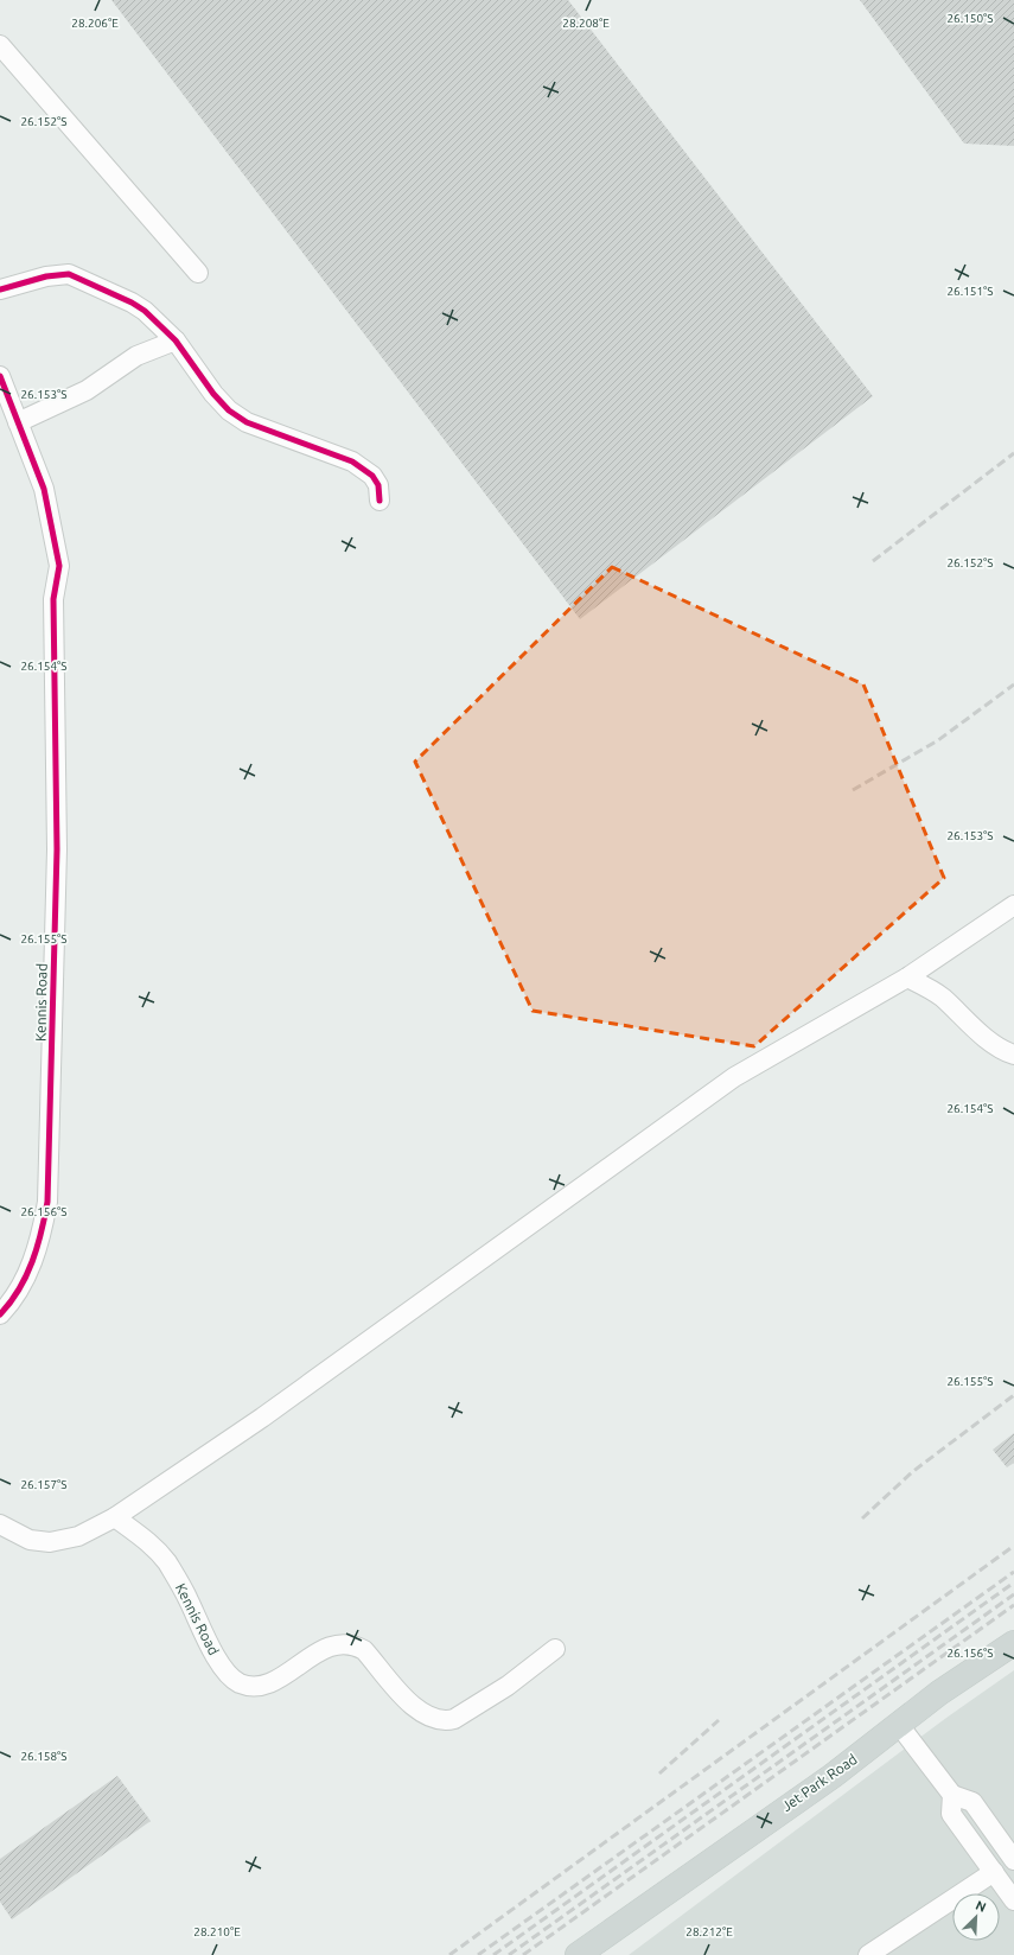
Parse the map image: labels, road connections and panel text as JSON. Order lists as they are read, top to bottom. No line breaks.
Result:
{"streets":{"main road":["Jet Park Road"],"street":["Kennis Road"]},"north":"top right","coordinates":["26.150°S","28.206°E","28.208°E","26.152°S","26.151°S","26.153°S","26.154°S","26.155°S","26.156°S","26.157°S","26.158°S","28.210°E","28.212°E"]}
